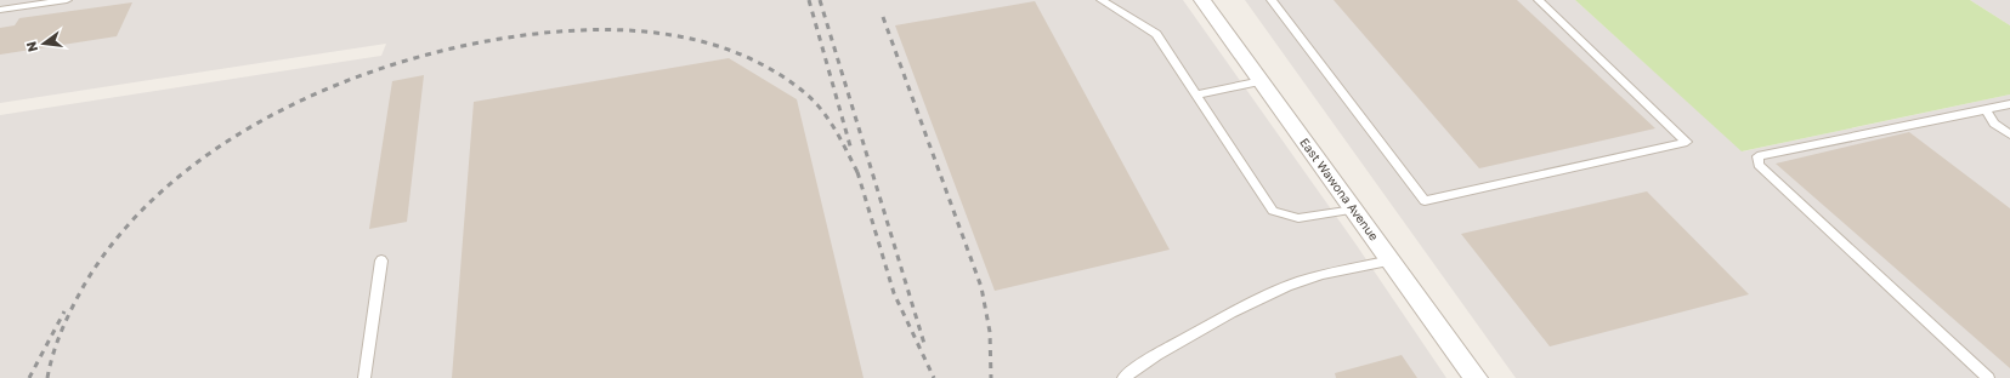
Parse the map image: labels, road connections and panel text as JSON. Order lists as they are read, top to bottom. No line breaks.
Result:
{"streets":{"street":["East Wawona Avenue"]},"north":"left"}
